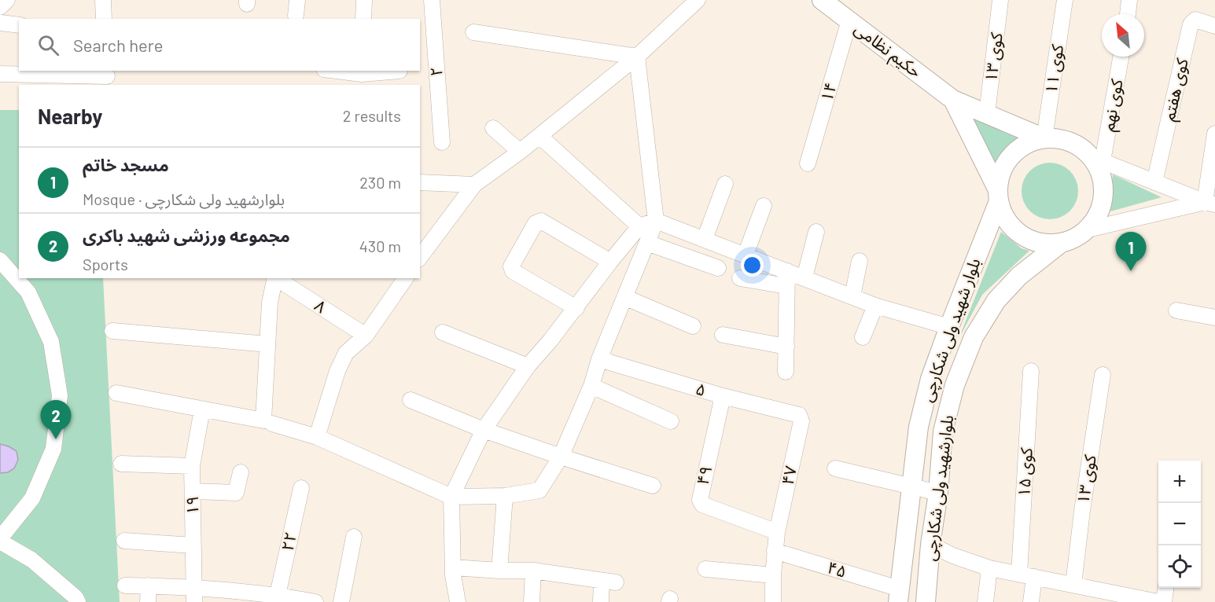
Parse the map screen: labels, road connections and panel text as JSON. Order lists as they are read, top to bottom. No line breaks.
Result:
{"streets":{"main road":["حکیم نظامی","بلوار شهید ولی شکارچی","بلوارشهید ولی شکارچی"],"street":["کوی ۱۳","کوی ۱۱","۲","کوی هفتم","۱۴","کوی نهم","۸","۵","کوی ۱۵","۴۹","۴۷","۱۹","۲۲","۴۵"]},"crossings":[["حکیم نظامی","کوی ۱۳"],["حکیم نظامی","کوی ۱۱"],["حکیم نظامی","۱۴"],["حکیم نظامی","کوی نهم"],["حکیم نظامی","بلوار شهید ولی شکارچی"],["حکیم نظامی","بلوارشهید ولی شکارچی"],["کوی ۱۱","کوی نهم"],["کوی ۱۱","بلوار شهید ولی شکارچی"],["کوی ۱۱","بلوارشهید ولی شکارچی"],["کوی نهم","بلوار شهید ولی شکارچی"],["کوی نهم","بلوارشهید ولی شکارچی"],["بلوار شهید ولی شکارچی","بلوارشهید ولی شکارچی"],["بلوار شهید ولی شکارچی","۴۵"],["۵","۴۹"],["۵","۴۷"],["۴۹","۴۷"],["۴۷","۴۵"]],"north":"top left","page":{"search":"Search here","heading":["Nearby","2 results"],"list":[{"mark":"1","name":"مسجد خاتم","note":"Mosque · بلوارشهید ولی شکارچی","value":"230 m"},{"mark":"2","name":"مجموعه ورزشی شهید باکری","note":"Sports","value":"430 m"}],"pins":["1","2"],"map_buttons":["+","−"]}}
